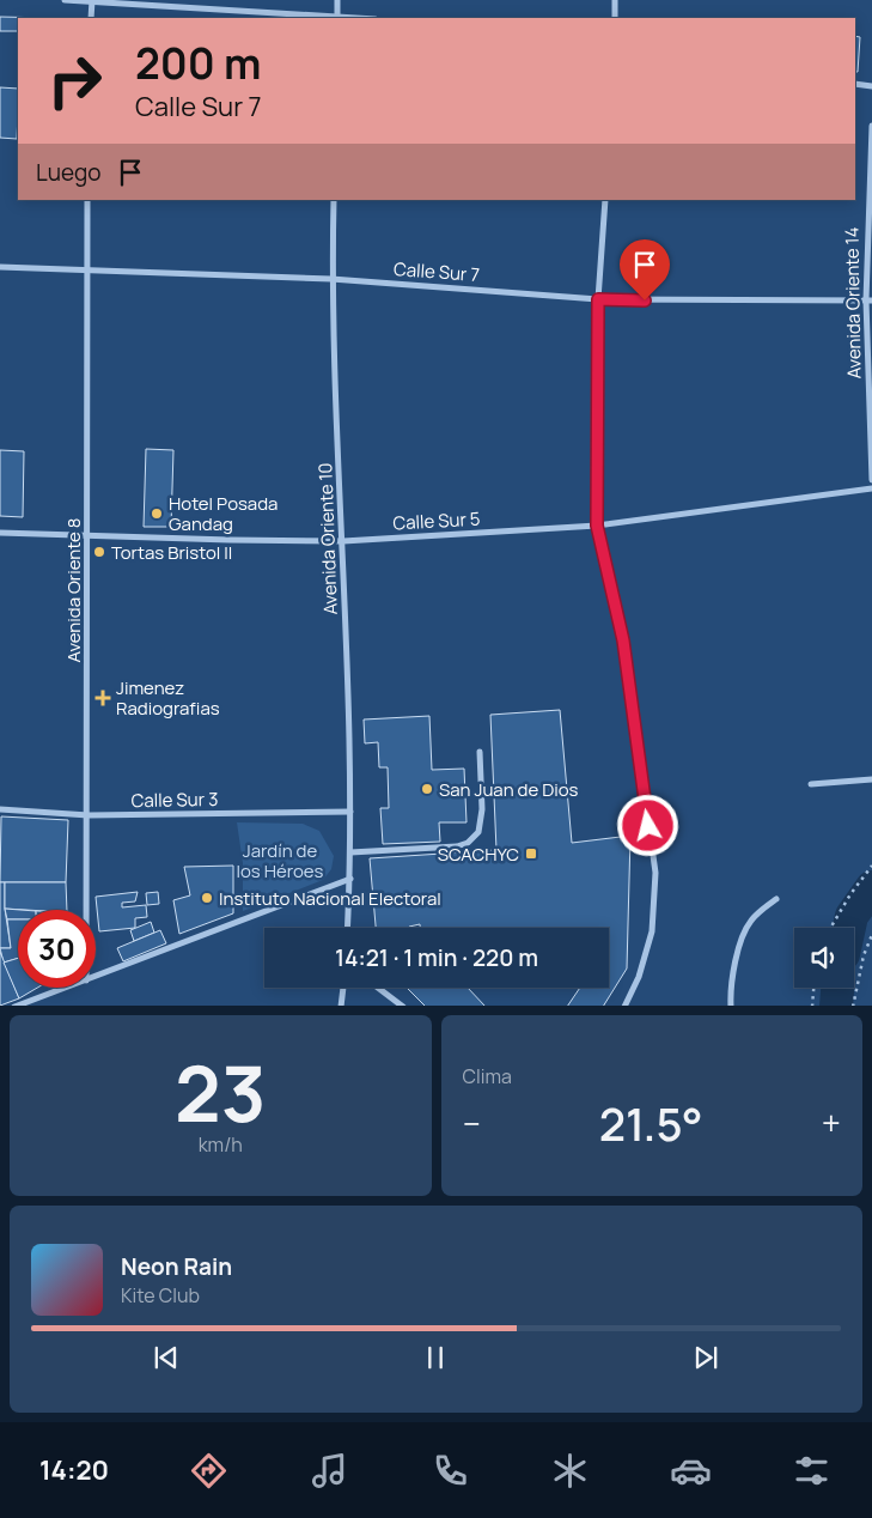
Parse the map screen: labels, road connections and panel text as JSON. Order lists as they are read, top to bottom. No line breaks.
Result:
{"streets":{"street":["Calle Sur 7","Avenida Oriente 14","Calle Sur 5","Avenida Oriente 10","Avenida Oriente 8","Calle Sur 3"]},"crossings":[["Calle Sur 7","Avenida Oriente 14"],["Calle Sur 7","Avenida Oriente 10"],["Calle Sur 7","Avenida Oriente 8"],["Calle Sur 5","Avenida Oriente 10"],["Calle Sur 5","Avenida Oriente 8"],["Avenida Oriente 10","Calle Sur 3"],["Avenida Oriente 8","Calle Sur 3"]],"parks":["Jardín de los Héroes"],"places":{"other":["Hotel Posada Gandag","Tortas Bristol II","San Juan de Dios","Instituto Nacional Electoral"],"health":["Jimenez Radiografias"],"transit":["SCACHYC"]},"page":{"turn":["200 m","Calle Sur 7"],"then":"Luego","limit":"30","trip":"14:21 · 1 min · 220 m","tile":[["23","km/h"],"Clima"],"heat":["−","21.5°","+"],"song":["Neon Rain","Kite Club"],"tabs":"14:20"}}
